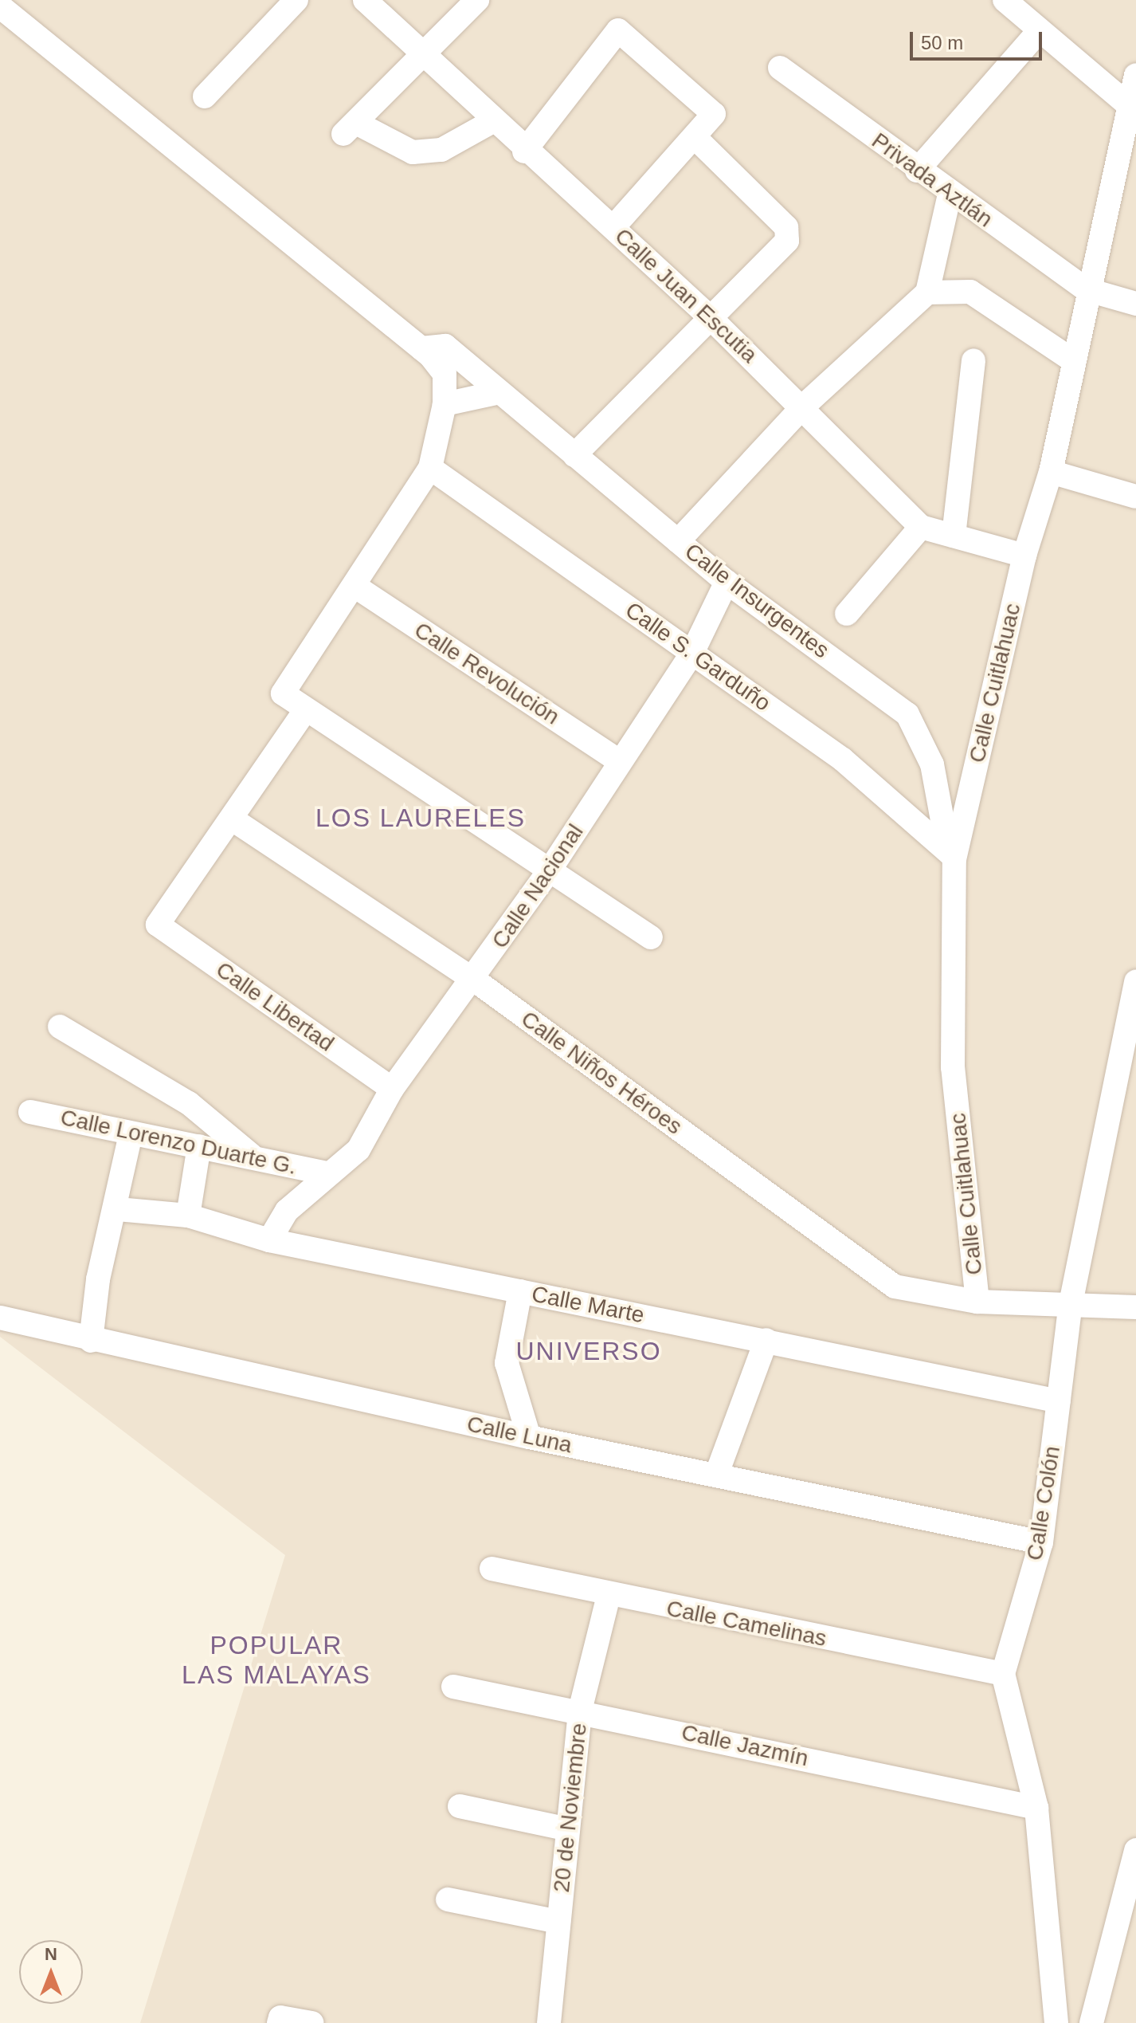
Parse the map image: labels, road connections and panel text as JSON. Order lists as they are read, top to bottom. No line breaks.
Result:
{"streets":{"street":["Privada Aztlán","Calle Juan Escutia","Calle Insurgentes","Calle S. Garduño","Calle Revolución","Calle Cuitlahuac","Calle Nacional","Calle Libertad","Calle Niños Héroes","Calle Lorenzo Duarte G.","Calle Marte","Calle Luna","Calle Colón","Calle Camelinas","Calle Jazmín","20 de Noviembre"]},"crossings":[["Privada Aztlán","Calle Cuitlahuac"],["Calle Insurgentes","Calle S. Garduño"],["Calle Insurgentes","Calle Cuitlahuac"],["Calle Insurgentes","Calle Nacional"],["Calle S. Garduño","Calle Cuitlahuac"],["Calle S. Garduño","Calle Nacional"],["Calle Revolución","Calle Nacional"],["Calle Cuitlahuac","Calle Niños Héroes"],["Calle Nacional","Calle Libertad"],["Calle Nacional","Calle Niños Héroes"],["Calle Nacional","Calle Lorenzo Duarte G."],["Calle Nacional","Calle Marte"],["Calle Libertad","Calle Niños Héroes"],["Calle Marte","Calle Colón"],["Calle Luna","Calle Colón"],["Calle Colón","Calle Camelinas"],["Calle Camelinas","20 de Noviembre"],["Calle Jazmín","20 de Noviembre"]],"districts":["LOS LAURELES","UNIVERSO","POPULAR LAS MALAYAS"],"scale_bar":"50 m","north":"top"}
